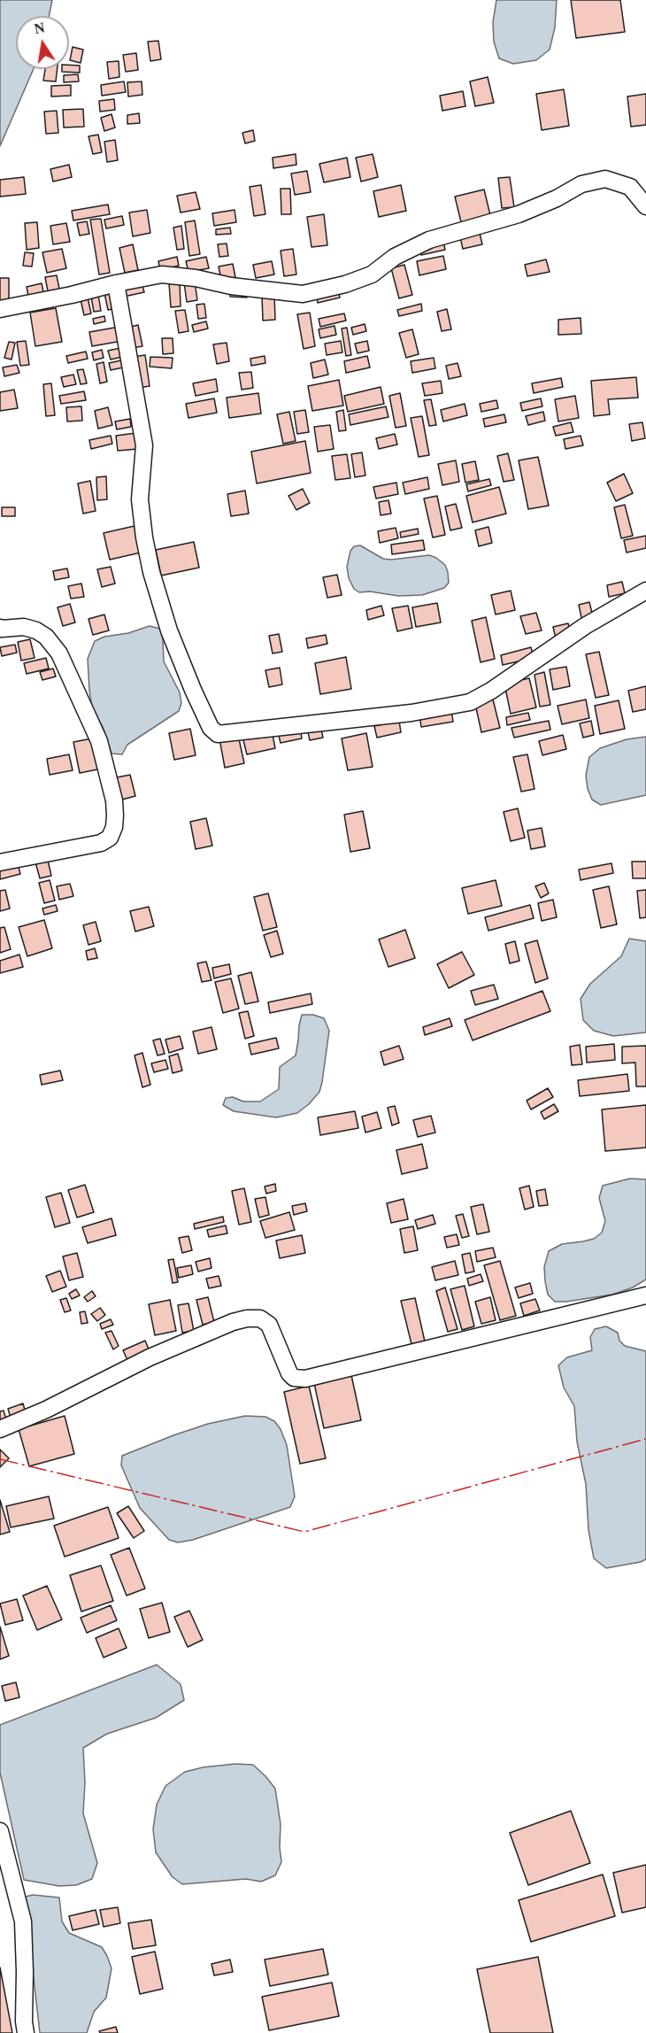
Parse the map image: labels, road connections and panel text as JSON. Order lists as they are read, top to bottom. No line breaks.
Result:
{"north":"top"}
